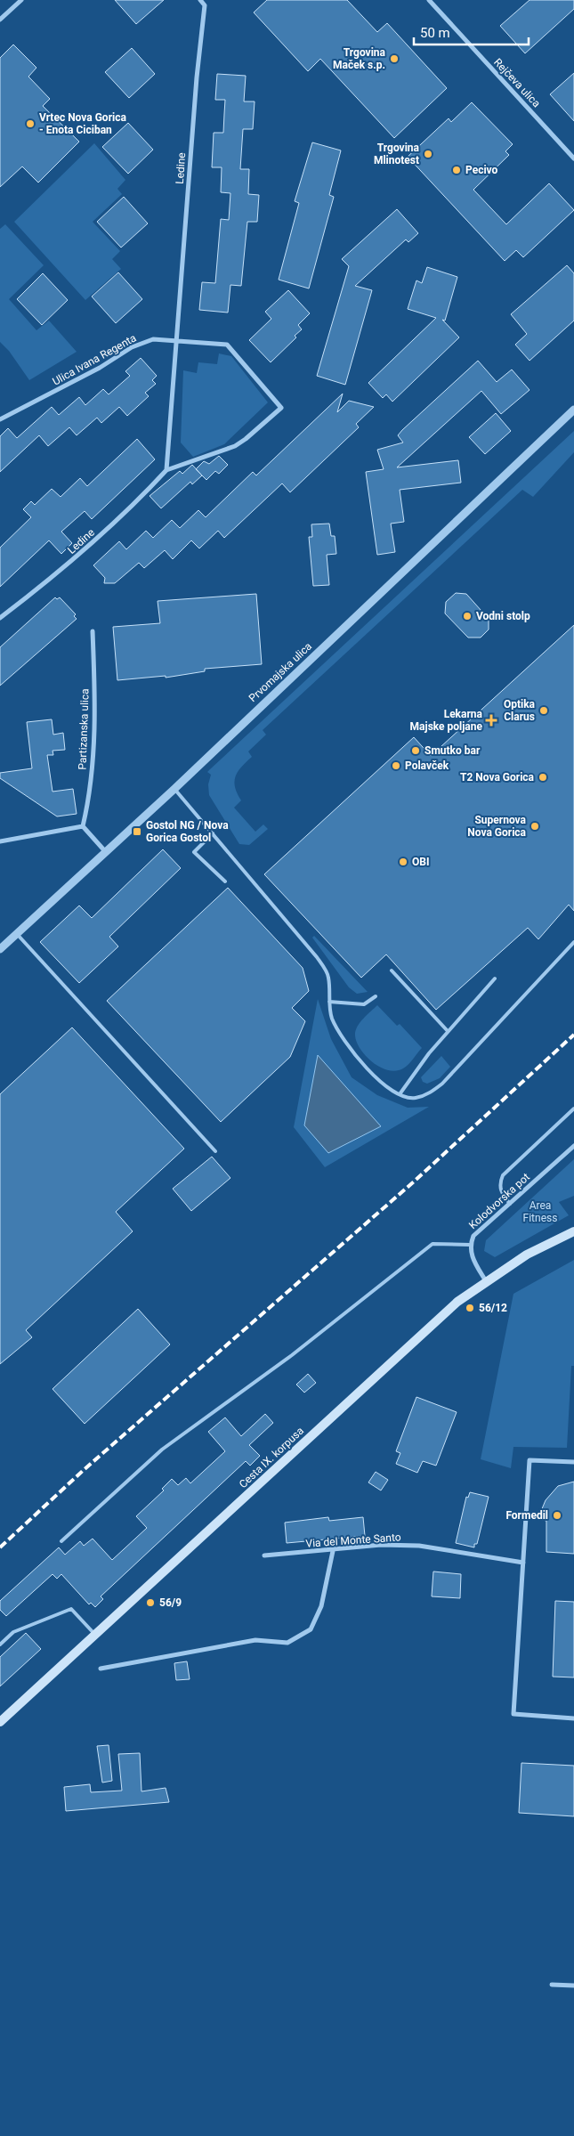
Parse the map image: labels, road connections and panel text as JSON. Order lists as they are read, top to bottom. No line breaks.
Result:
{"streets":{"main road":["Cesta IX. korpusa"],"street":["Rejčeva ulica","Ledine","Ulica Ivana Regenta","Prvomajska ulica","Partizanska ulica","Kolodvorska pot","Via del Monte Santo"]},"crossings":[["Ledine","Ulica Ivana Regenta"],["Kolodvorska pot","Cesta IX. korpusa"]],"parks":["Area Fitness"],"places":{"other":["Trgovina Maček s.p.","Vrtec Nova Gorica - Enota Ciciban","Trgovina Mlinotest","Pecivo","Vodni stolp","Optika Clarus","Smutko bar","Polavček","T2 Nova Gorica","Supernova Nova Gorica","OBI","56/12","Formedil","56/9"],"health":["Lekarna Majske poljane"],"transit":["Gostol NG / Nova Gorica Gostol"]},"scale_bar":"50 m"}
